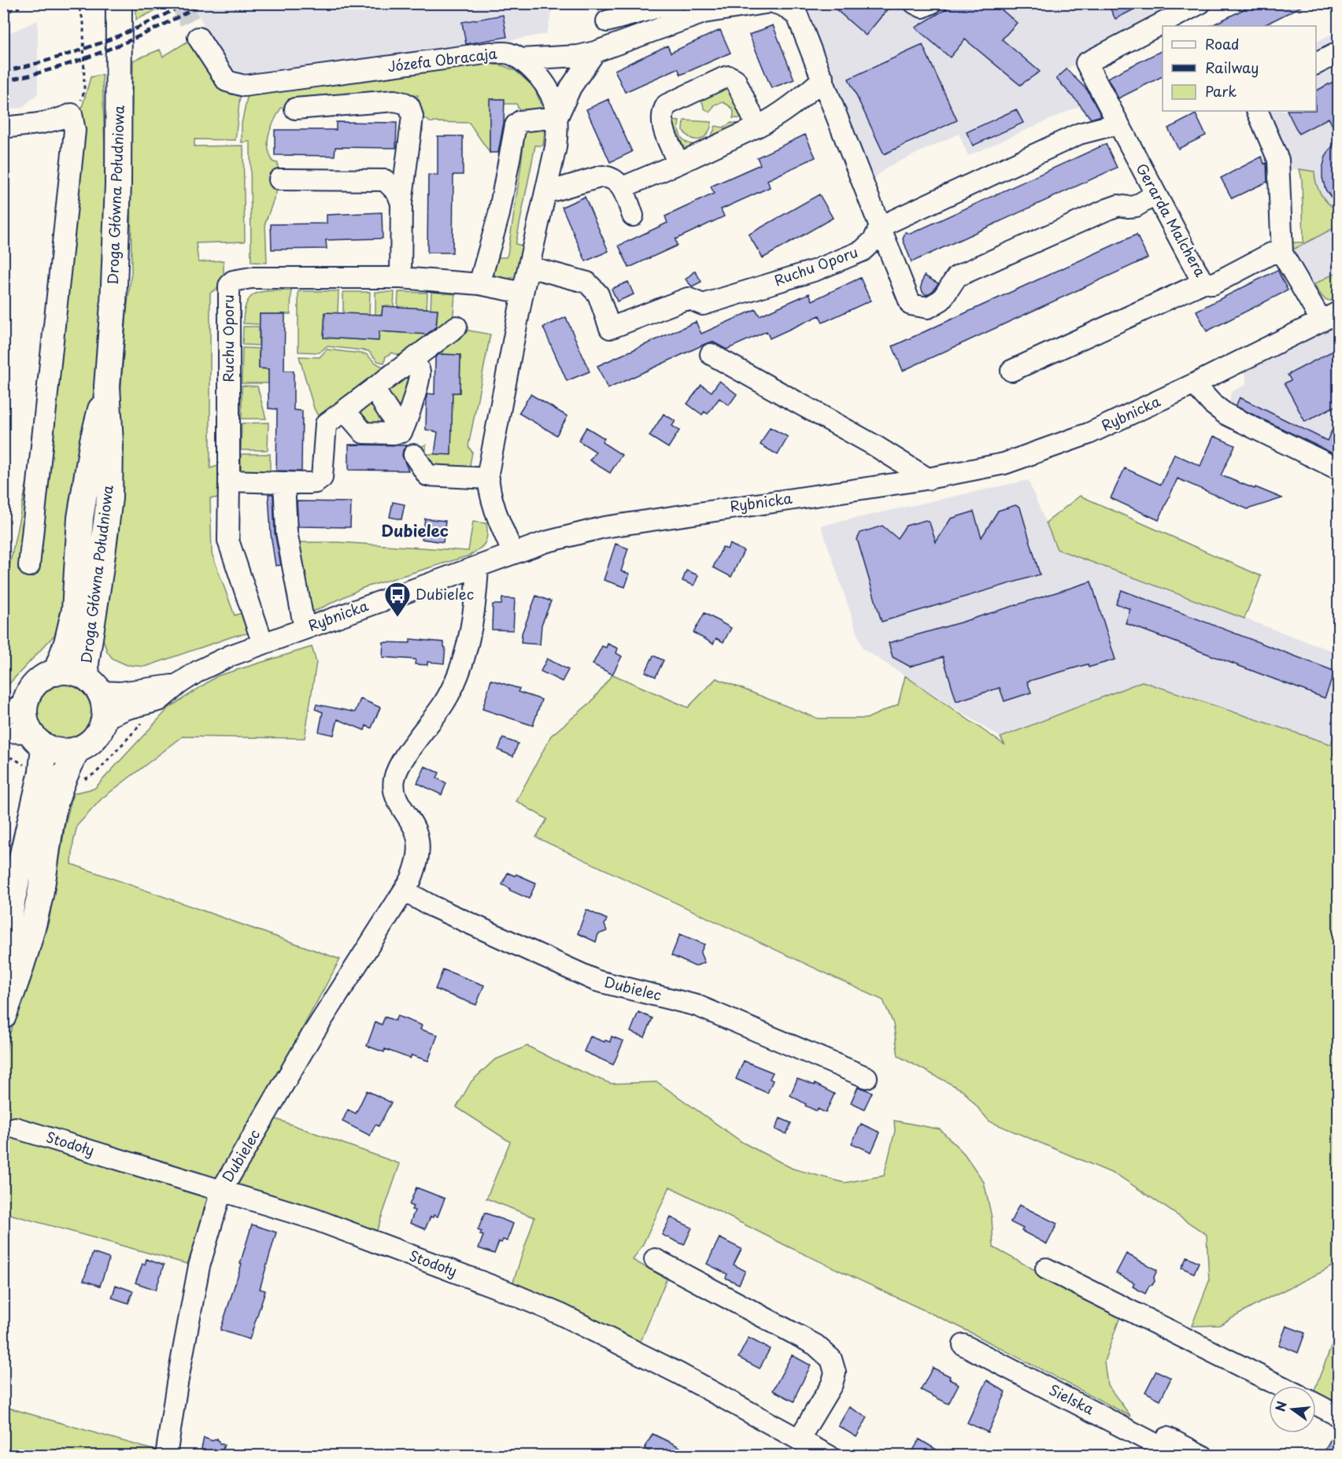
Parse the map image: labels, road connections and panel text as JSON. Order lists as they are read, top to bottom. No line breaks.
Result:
{"streets":{"main road":["Droga Główna Południowa"],"street":["Józefa Obracaja","Gerarda Malchera","Ruchu Oporu","Rybnicka","Dubielec","Stodoły","Sielska"]},"crossings":[["Józefa Obracaja","Ruchu Oporu"],["Droga Główna Południowa","Rybnicka"],["Ruchu Oporu","Rybnicka"],["Rybnicka","Dubielec"],["Dubielec","Stodoły"]],"districts":["Dubielec"],"places":{"bus stop":["Dubielec"]},"legend":["Road","Railway","Park"],"north":"left"}
